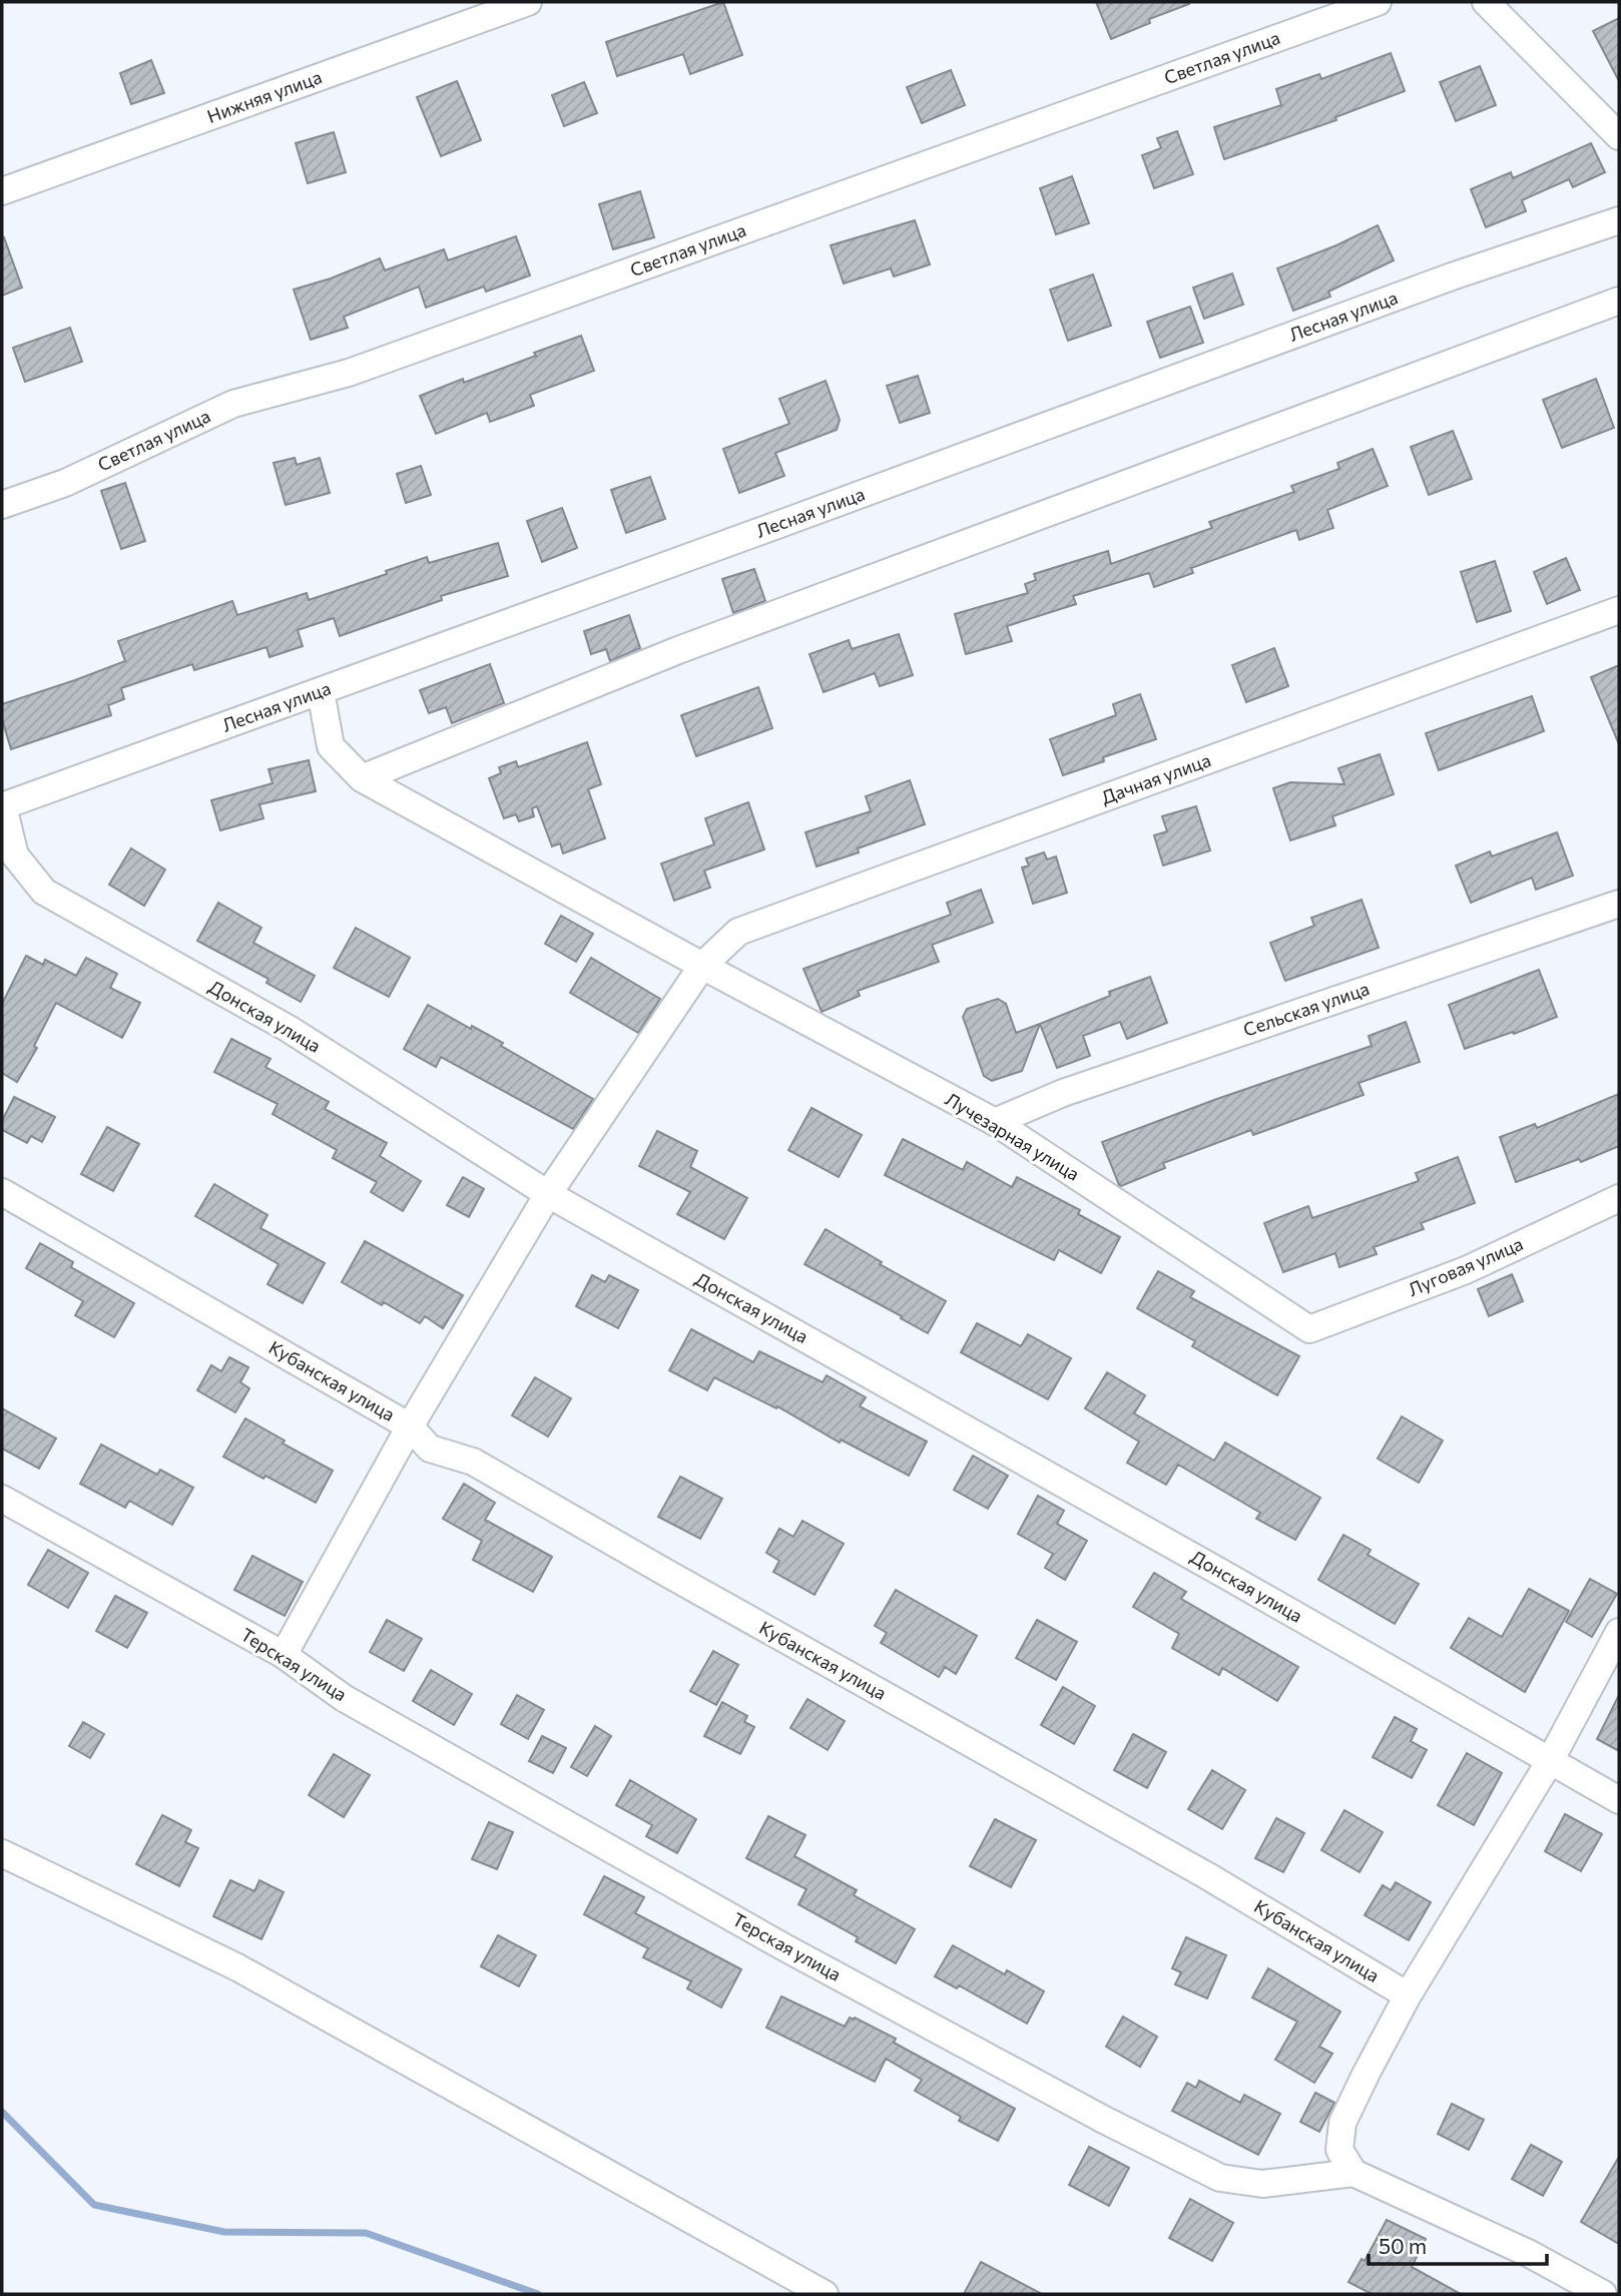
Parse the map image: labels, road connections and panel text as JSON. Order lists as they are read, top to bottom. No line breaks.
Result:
{"streets":{"street":["Светлая улица","Нижняя улица","Лесная улица","Дачная улица","Сельская улица","Донская улица","Лучезарная улица","Луговая улица","Кубанская улица","Терская улица"]},"crossings":[["Лесная улица","Донская улица"],["Лесная улица","Лучезарная улица"],["Дачная улица","Донская улица"],["Дачная улица","Лучезарная улица"],["Дачная улица","Кубанская улица"],["Дачная улица","Терская улица"],["Сельская улица","Лучезарная улица"],["Лучезарная улица","Луговая улица"]],"scale_bar":"50 m"}
